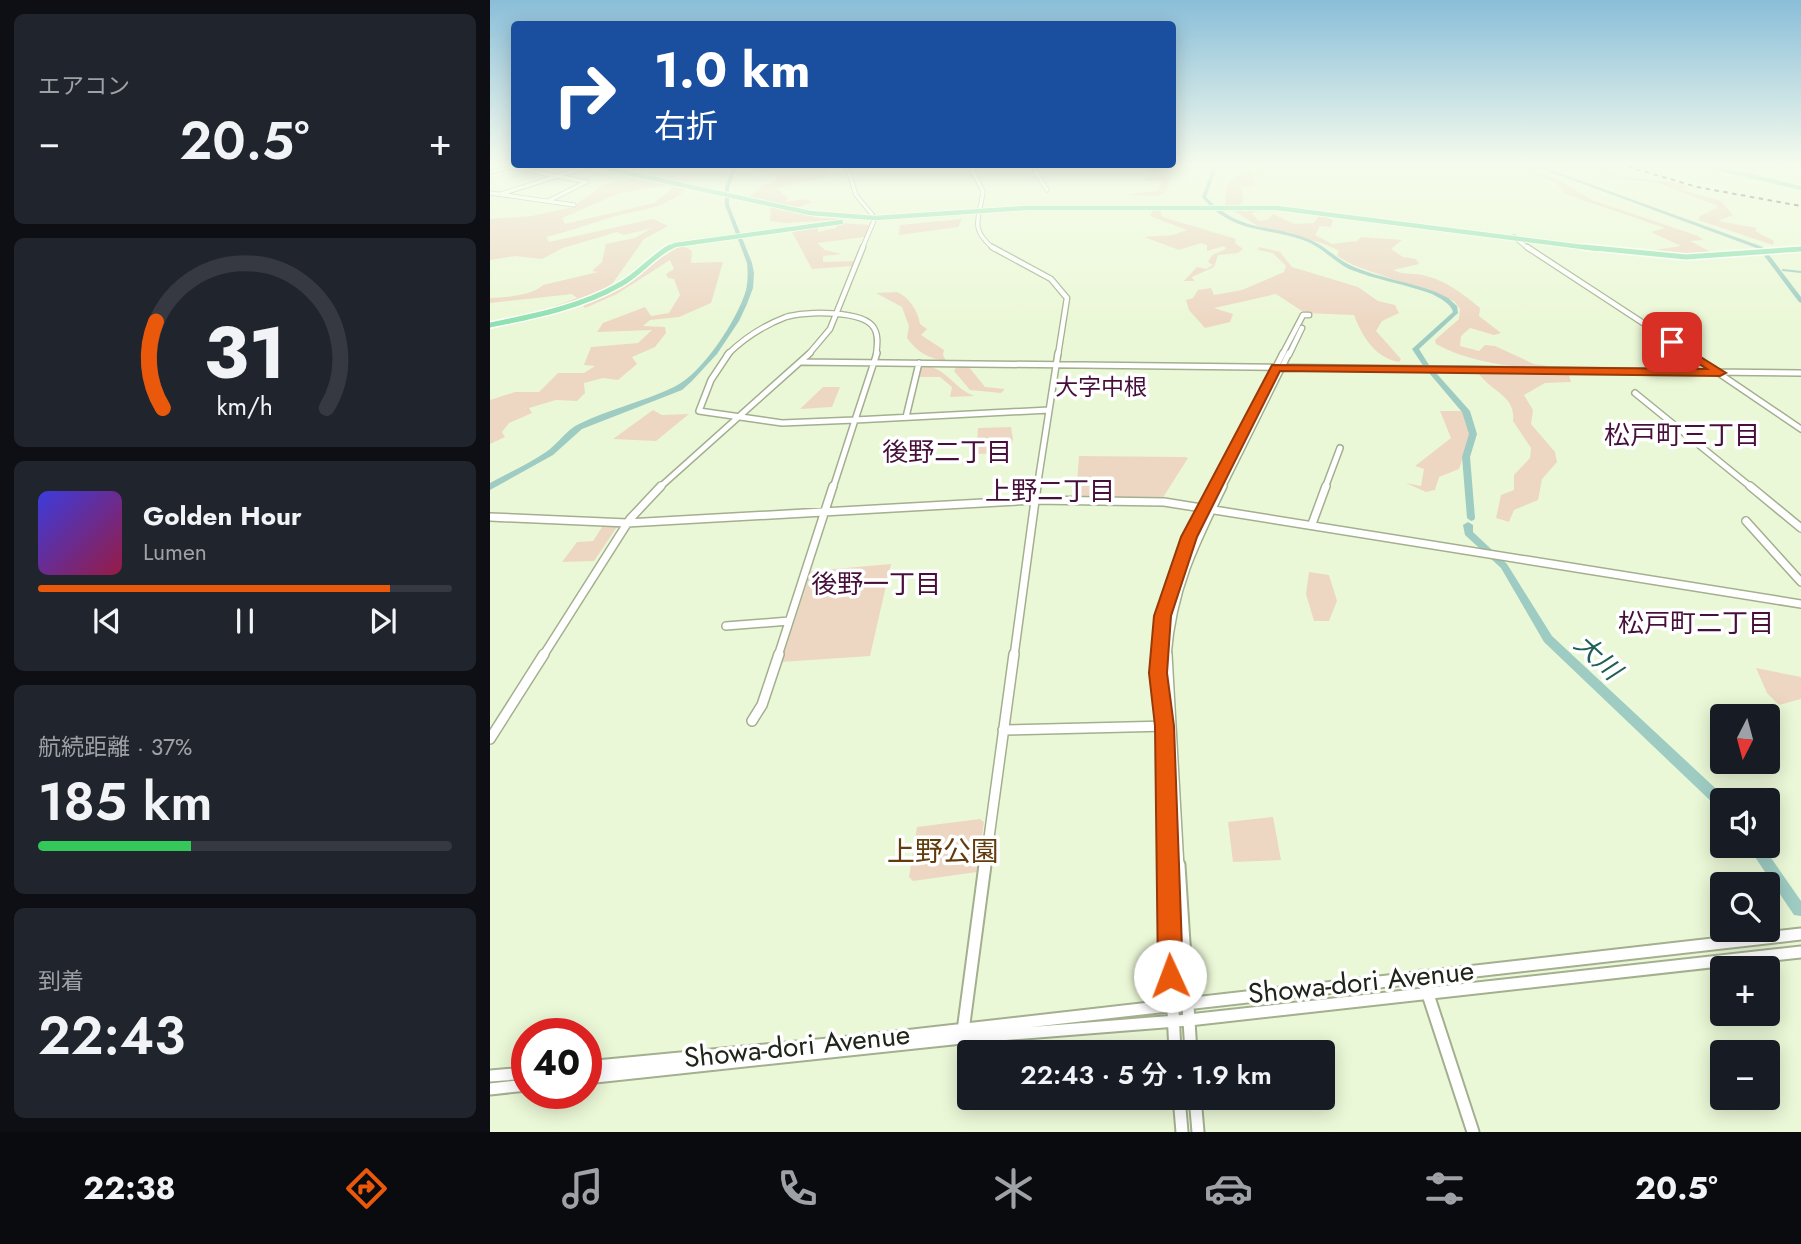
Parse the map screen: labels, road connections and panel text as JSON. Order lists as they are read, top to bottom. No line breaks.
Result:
{"streets":{"street":["Showa-dori Avenue"]},"districts":["大字中根","松戸町三丁目","後野二丁目","上野二丁目","後野一丁目","松戸町二丁目"],"water":["大川"],"parks":["上野公園"],"north":"bottom","page":{"tile":["エアコン",["航続距離 · 37%","185 km"],["到着","22:43"]],"turn":["1.0 km","右折"],"heat":["−","20.5°","+"],"song":["Golden Hour","Lumen"],"map_buttons":["+","−"],"limit":"40","trip":"22:43 · 5 分 · 1.9 km","tabs":["22:38","20.5°"],"gauge":["31","km/h"]}}
